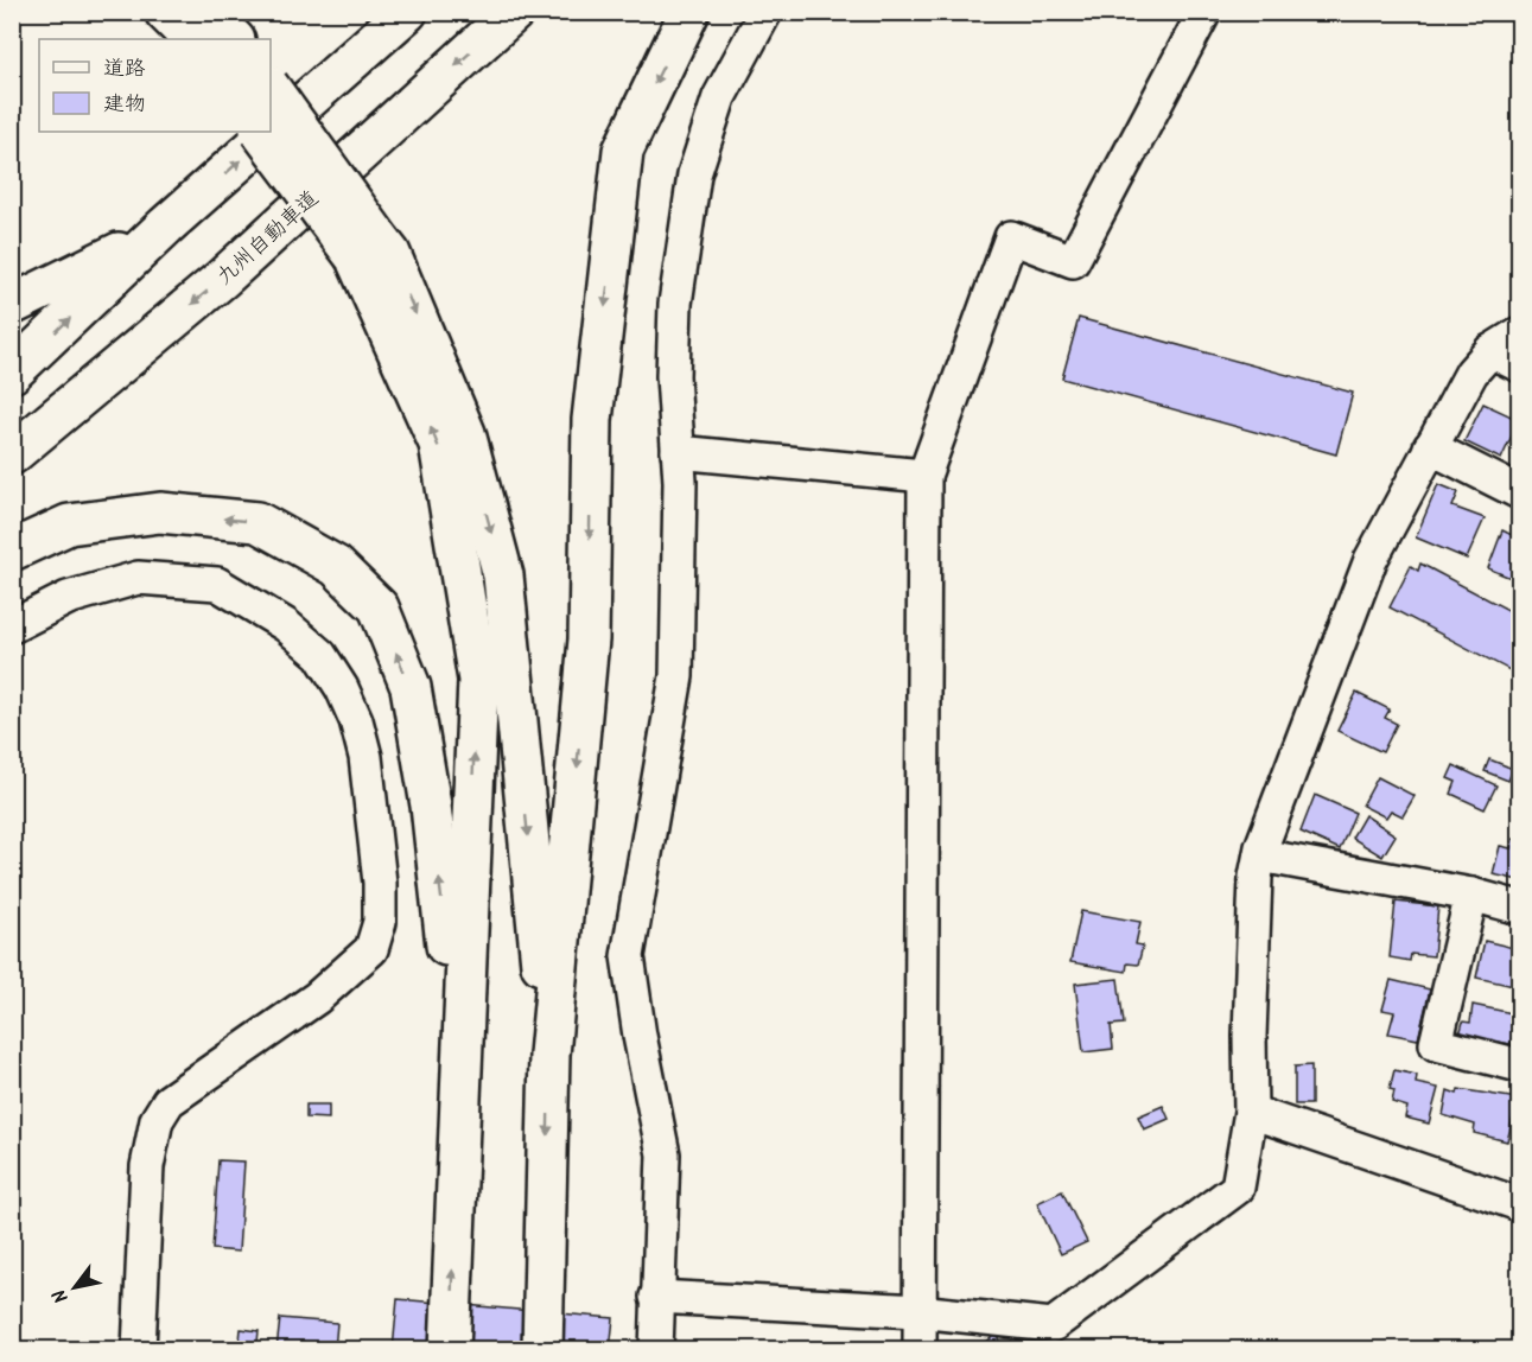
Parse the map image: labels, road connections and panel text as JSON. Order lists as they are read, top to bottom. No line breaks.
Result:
{"streets":{"highway":["九州自動車道"]},"legend":["道路","建物"],"north":"bottom left"}
